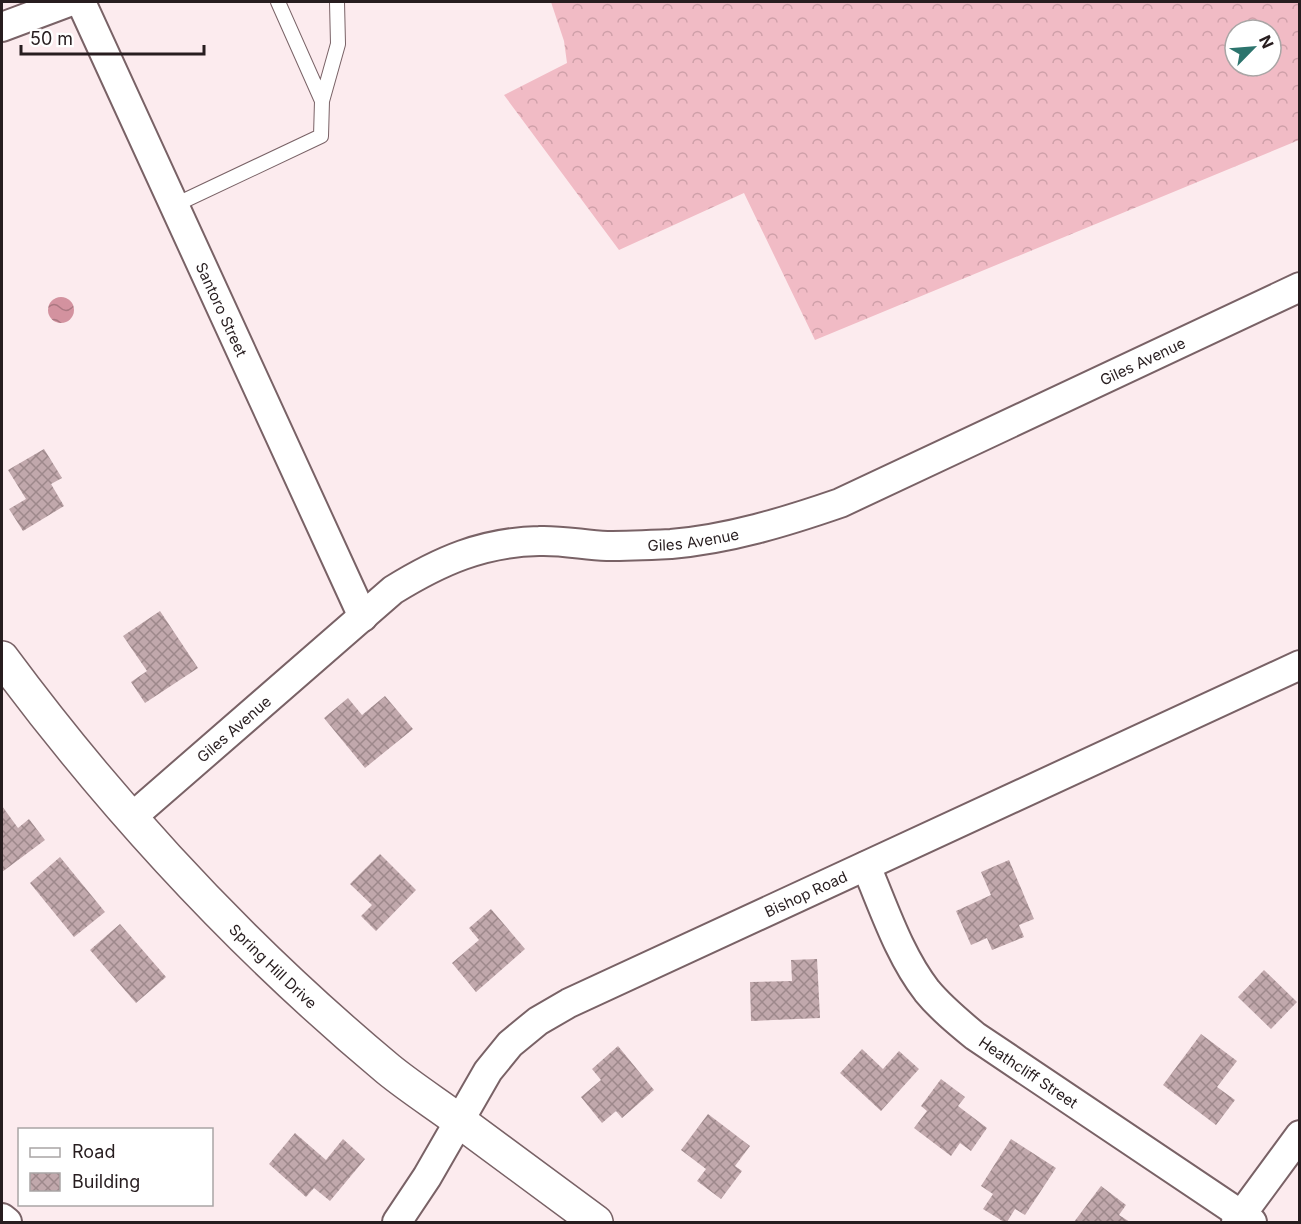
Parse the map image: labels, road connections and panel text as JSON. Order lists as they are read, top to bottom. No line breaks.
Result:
{"streets":{"main road":["Spring Hill Drive"],"street":["Santoro Street","Giles Avenue","Bishop Road","Heathcliff Street"]},"crossings":[["Santoro Street","Giles Avenue"],["Giles Avenue","Spring Hill Drive"],["Bishop Road","Spring Hill Drive"],["Bishop Road","Heathcliff Street"]],"legend":["Road","Building"],"scale_bar":"50 m","north":"top right"}
